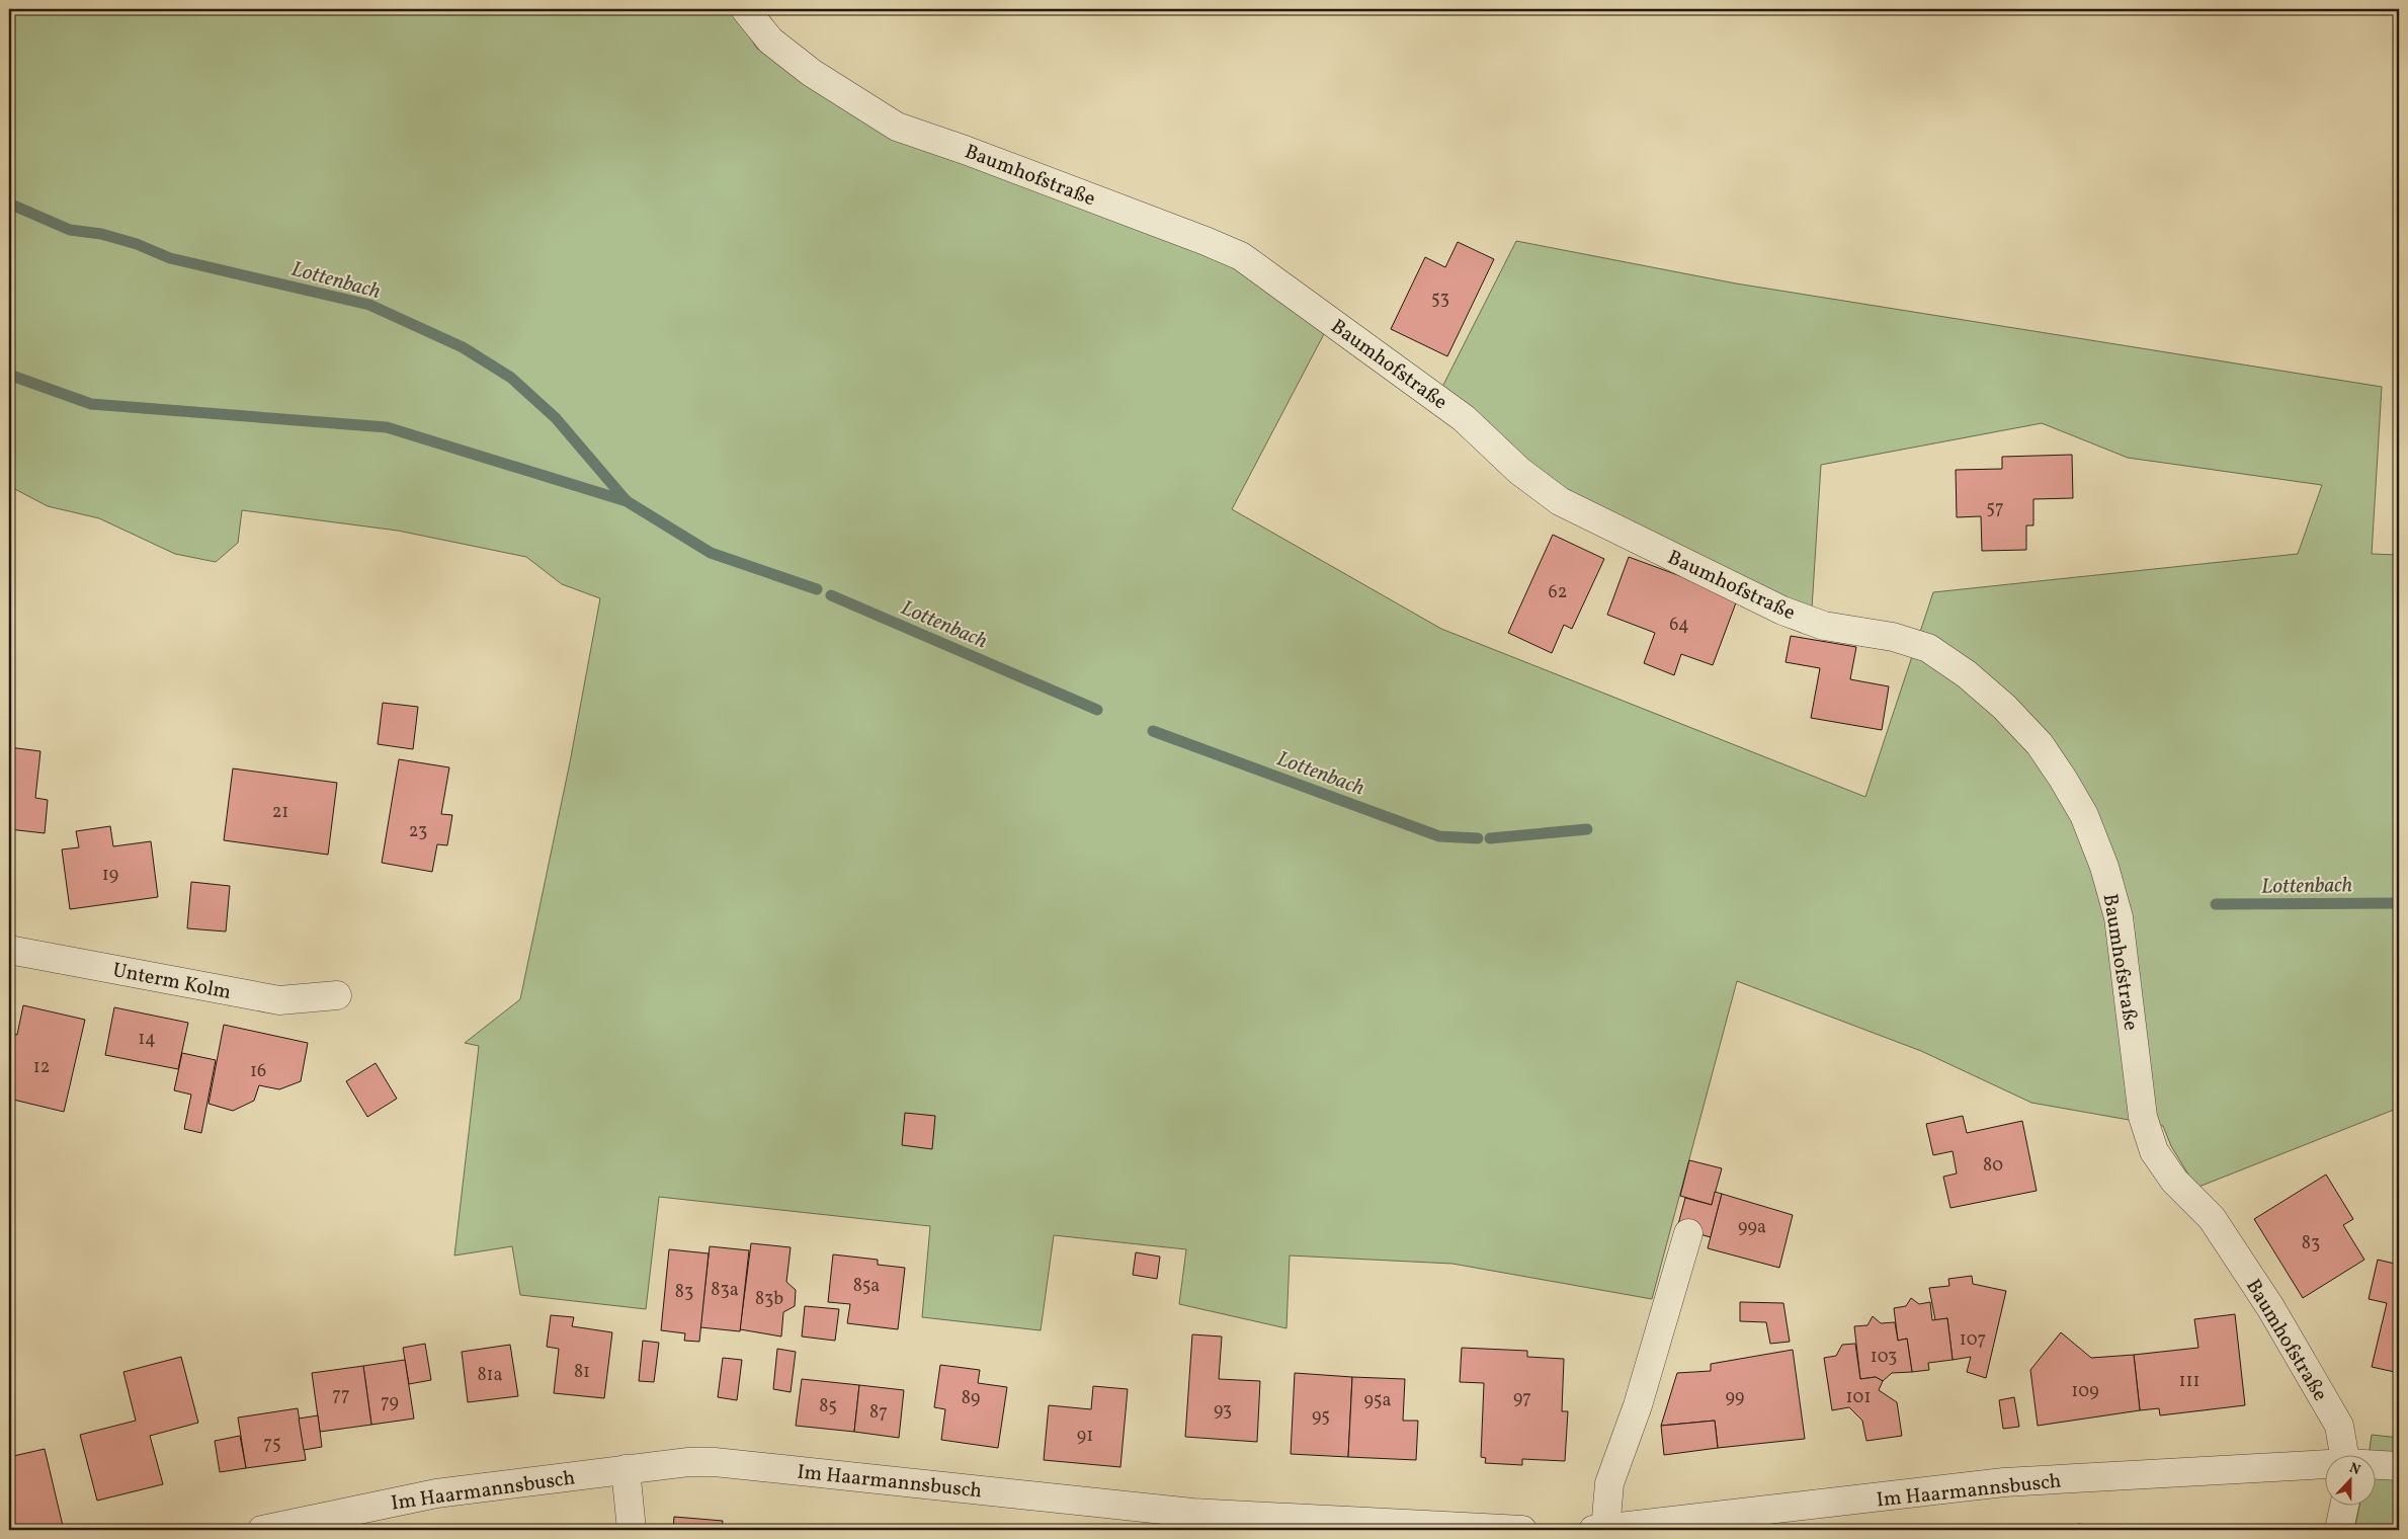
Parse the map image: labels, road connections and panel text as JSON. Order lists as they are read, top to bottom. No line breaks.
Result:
{"streets":{"street":["Baumhofstraße","Unterm Kolm","Im Haarmannsbusch"]},"water":["Lottenbach"],"house_numbers":["53","57","62","64","21","23","19","14","12","16","80","99a","83","85a","83a","83","83b","107","103","81","81a","111","109","77","99","101","89","97","95a","79","85","93","87","95","91","75"],"north":"top"}
